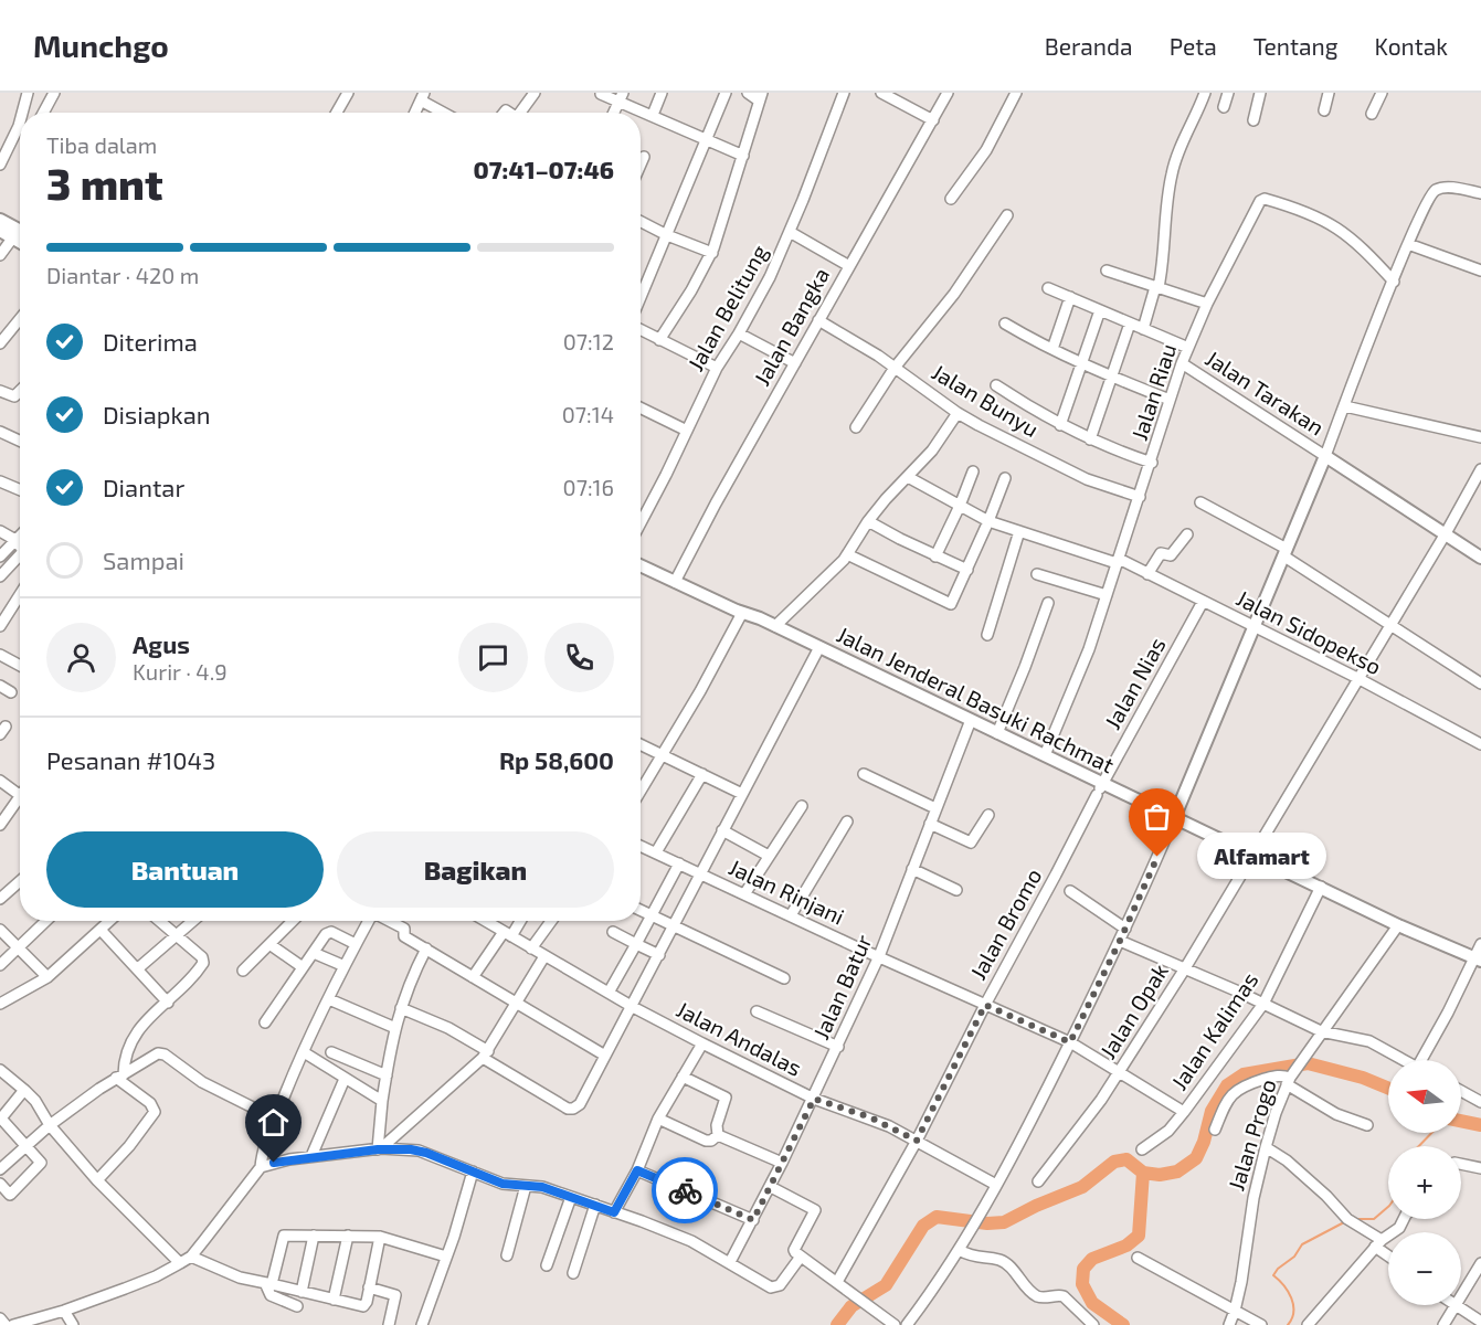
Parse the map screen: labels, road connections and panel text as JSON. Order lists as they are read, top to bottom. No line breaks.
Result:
{"streets":{"main road":["Jalan Jenderal Basuki Rachmat"],"street":["Jalan Belitung","Jalan Bangka","Jalan Riau","Jalan Tarakan","Jalan Bunyu","Jalan Sidopekso","Jalan Nias","Jalan Rinjani","Jalan Bromo","Jalan Batur","Jalan Opak","Jalan Kalimas","Jalan Andalas","Jalan Progo"]},"crossings":[["Jalan Bangka","Jalan Bunyu"],["Jalan Bangka","Jalan Jenderal Basuki Rachmat"],["Jalan Riau","Jalan Tarakan"],["Jalan Riau","Jalan Bunyu"],["Jalan Riau","Jalan Sidopekso"],["Jalan Riau","Jalan Jenderal Basuki Rachmat"],["Jalan Sidopekso","Jalan Nias"],["Jalan Sidopekso","Jalan Opak"],["Jalan Nias","Jalan Jenderal Basuki Rachmat"],["Jalan Nias","Jalan Bromo"],["Jalan Jenderal Basuki Rachmat","Jalan Bromo"],["Jalan Jenderal Basuki Rachmat","Jalan Batur"],["Jalan Jenderal Basuki Rachmat","Jalan Opak"],["Jalan Jenderal Basuki Rachmat","Jalan Kalimas"],["Jalan Jenderal Basuki Rachmat","Jalan Progo"],["Jalan Rinjani","Jalan Bromo"],["Jalan Rinjani","Jalan Batur"],["Jalan Rinjani","Jalan Kalimas"],["Jalan Bromo","Jalan Andalas"],["Jalan Batur","Jalan Andalas"],["Jalan Opak","Jalan Kalimas"]],"places":["Alfamart"],"north":"left","page":{"header":"Munchgo","nav":["Beranda","Peta","Tentang","Kontak"],"heading":["3 mnt","Tiba dalam","07:41–07:46"],"panel":["Agus","Kurir · 4.9","Pesanan #1043","Rp 58,600"],"bar":"Diantar · 420 m","list":[["Diterima","07:12"],["Disiapkan","07:14"],["Diantar","07:16"],"Sampai"],"buttons":["Bantuan","Bagikan"],"bubble":"Alfamart","map_buttons":["+","−"]}}
